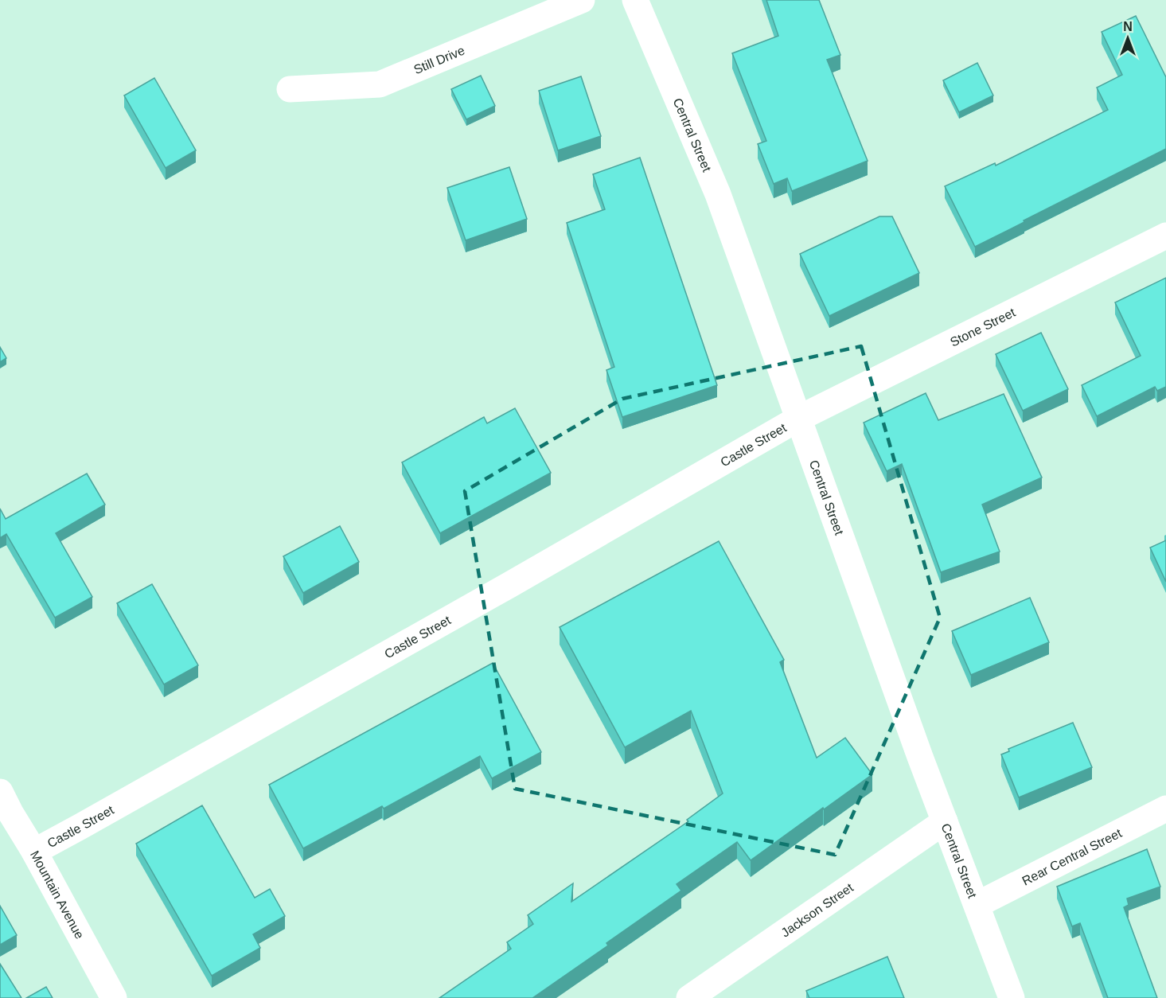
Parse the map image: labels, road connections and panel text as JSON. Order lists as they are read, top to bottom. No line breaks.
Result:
{"streets":{"street":["Still Drive","Central Street","Stone Street","Castle Street","Rear Central Street","Mountain Avenue","Jackson Street"]},"crossings":[["Central Street","Stone Street"],["Central Street","Castle Street"],["Central Street","Rear Central Street"],["Central Street","Jackson Street"],["Stone Street","Castle Street"],["Castle Street","Mountain Avenue"]],"north":"top"}
